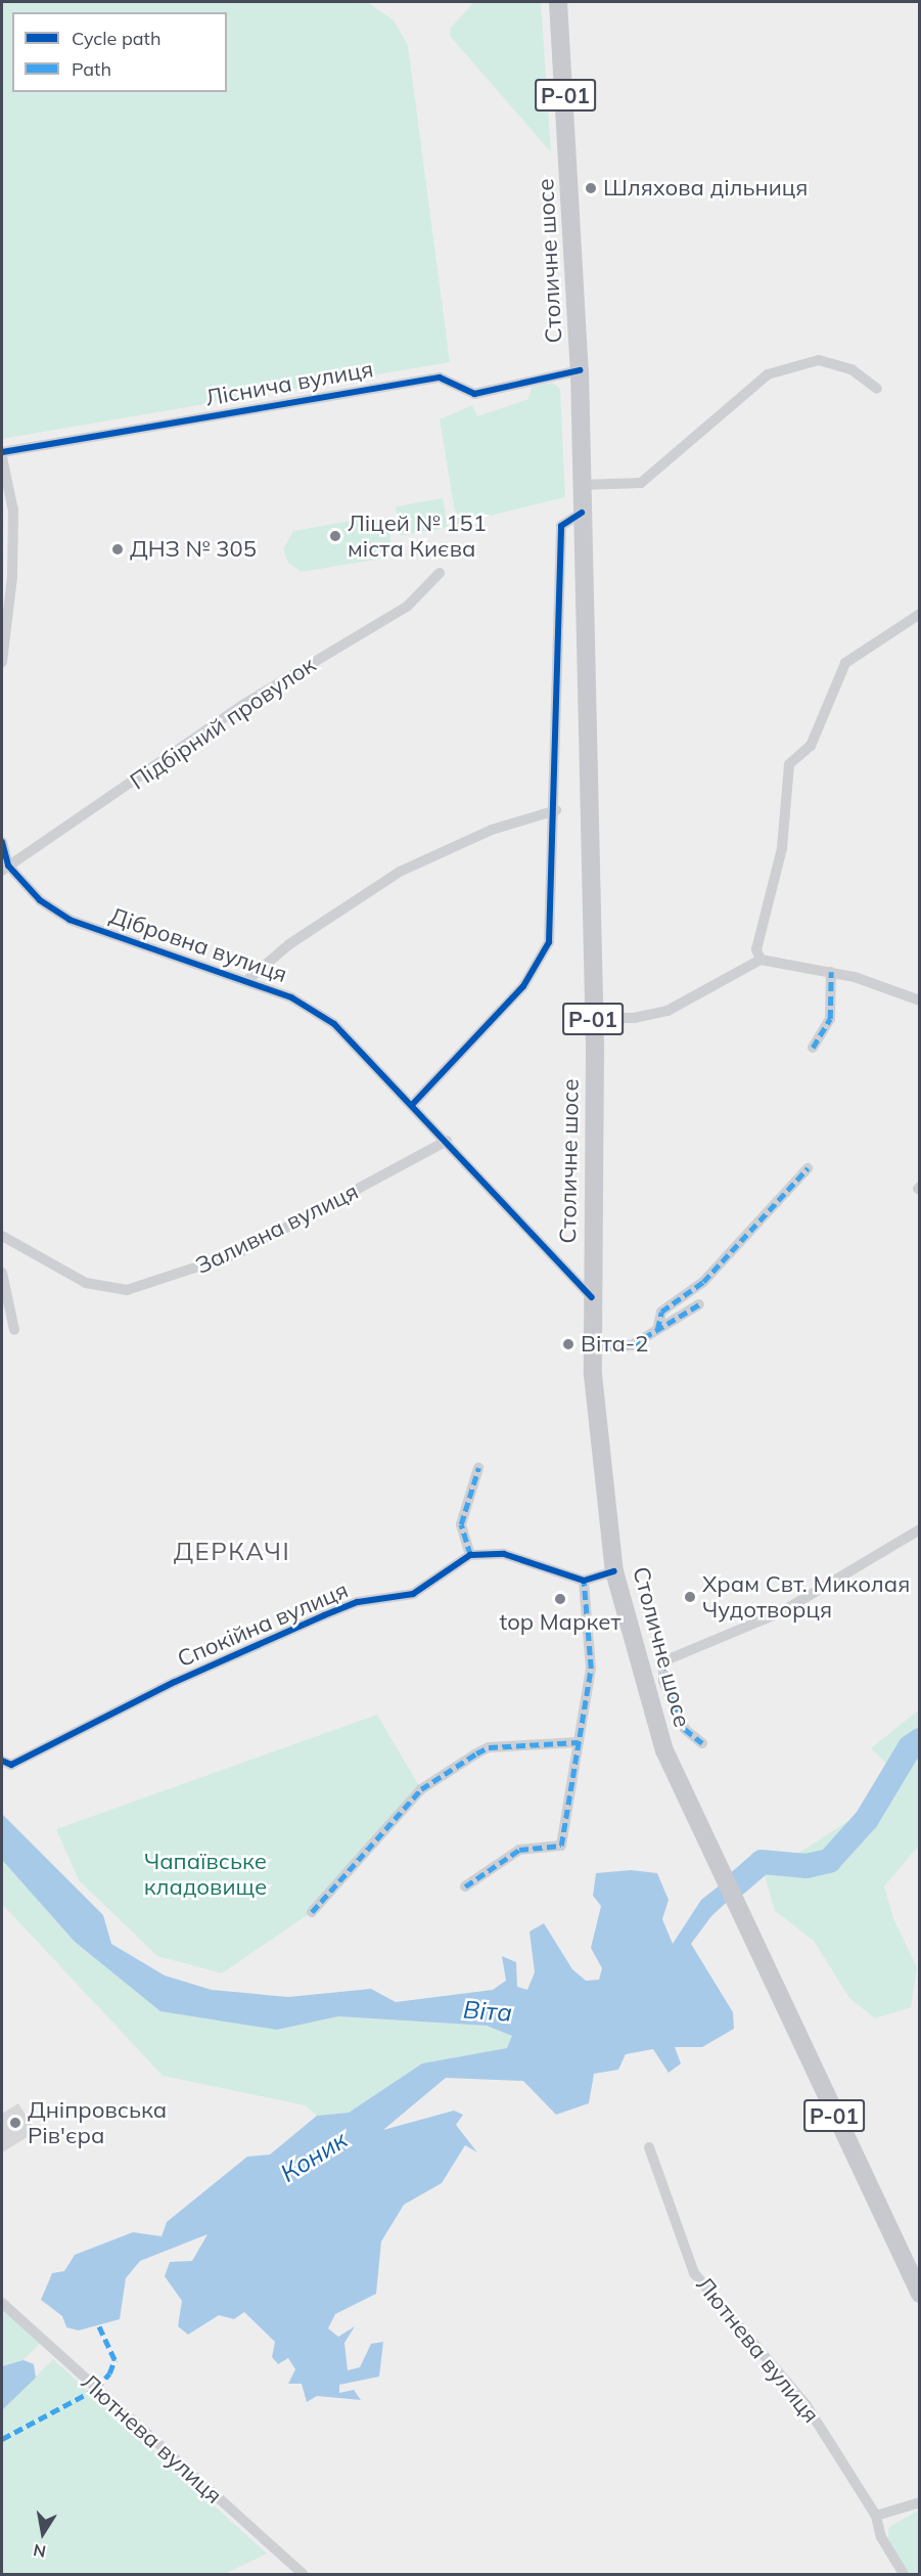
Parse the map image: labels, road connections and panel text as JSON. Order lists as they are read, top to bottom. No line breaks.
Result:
{"streets":{"main road":["Р-01","Столичне шосе"],"street":["Ліснича вулиця","Підбірний провулок","Дібровна вулиця","Заливна вулиця","Спокійна вулиця","Лютнева вулиця"]},"crossings":[["Столичне шосе","Ліснича вулиця"],["Столичне шосе","Дібровна вулиця"],["Підбірний провулок","Дібровна вулиця"],["Дібровна вулиця","Заливна вулиця"]],"districts":["ДЕРКАЧІ"],"water":["Віта","Коник"],"parks":["Чапаївське кладовище"],"places":["Шляхова дільниця","Ліцей № 151 міста Києва","ДНЗ № 305","Віта-2","Храм Свт. Миколая Чудотворця","top Маркет","Дніпровська Рів'єра"],"legend":["Cycle path","Path"],"north":"bottom"}
